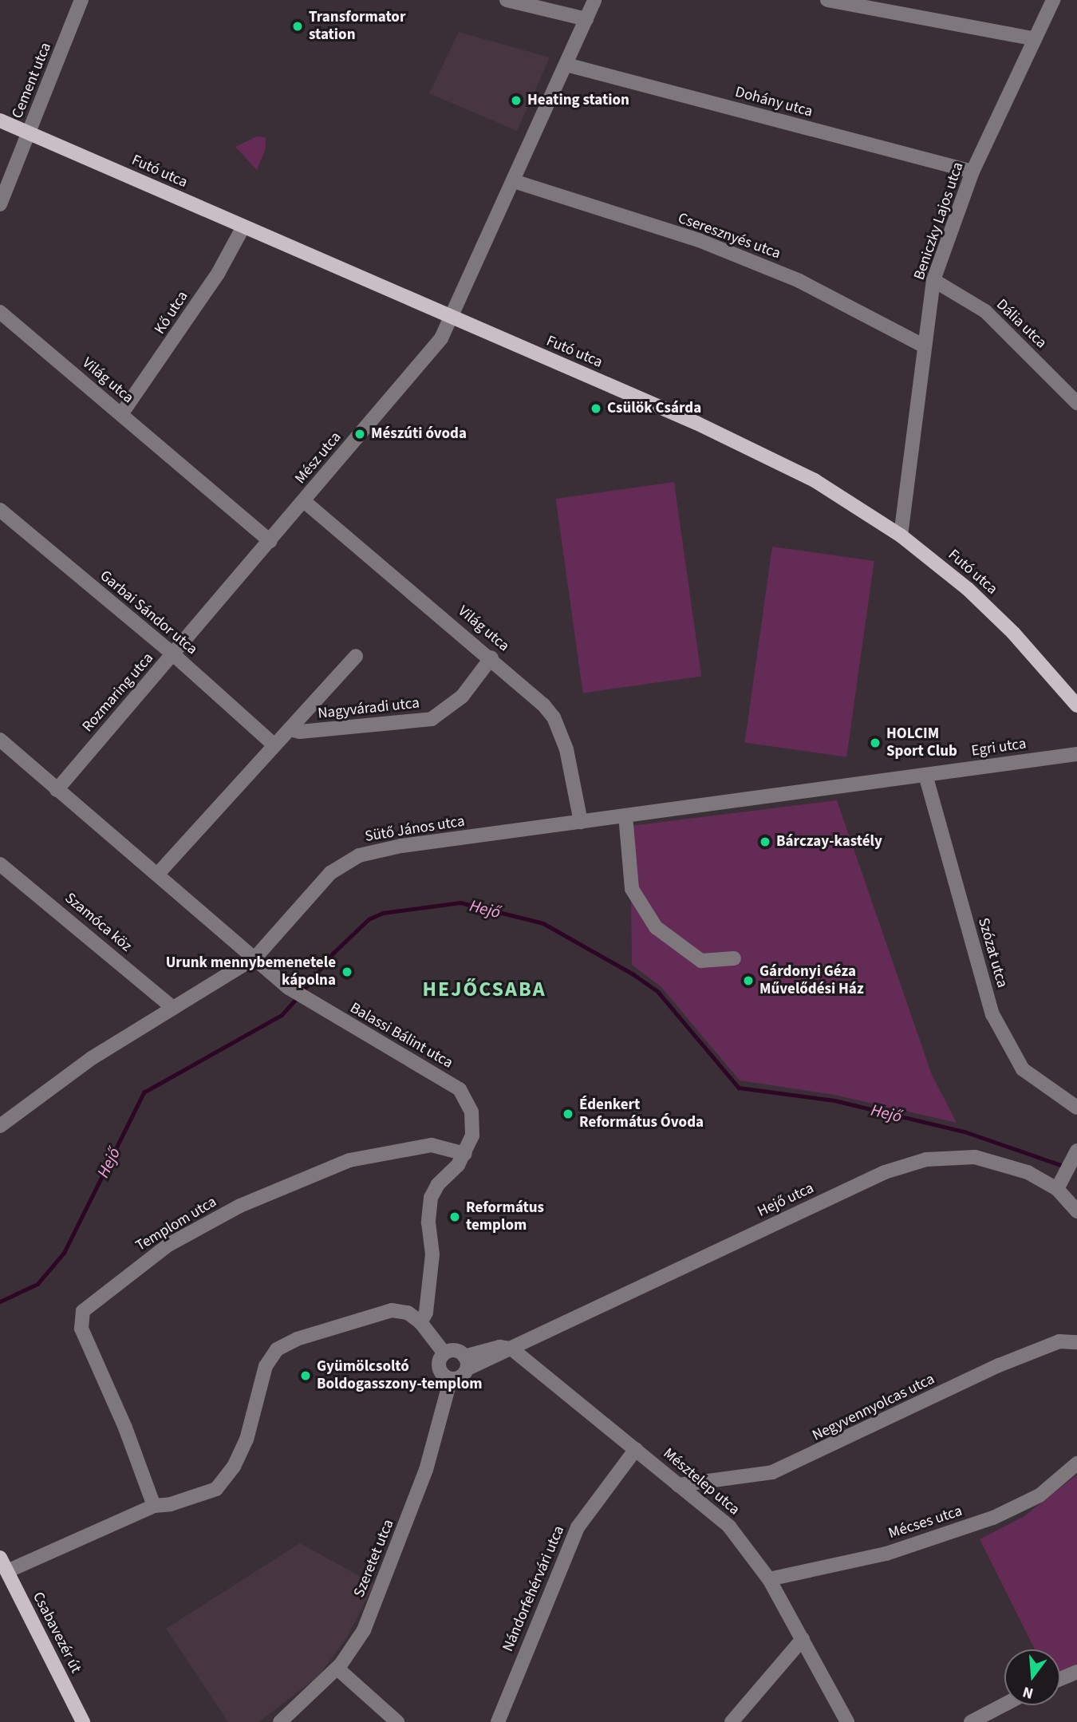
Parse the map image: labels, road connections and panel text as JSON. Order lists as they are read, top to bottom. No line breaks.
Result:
{"streets":{"main road":["Futó utca","Csabavezér út"],"street":["Cement utca","Dohány utca","Beniczky Lajos utca","Cseresznyés utca","Kő utca","Dália utca","Világ utca","Mész utca","Garbai Sándor utca","Rozmaring utca","Nagyváradi utca","Egri utca","Sütő János utca","Szamóca köz","Szózat utca","Balassi Bálint utca","Hejő utca","Templom utca","Negyvennyolcas utca","Mésztelep utca","Mécses utca","Szeretet utca","Nándorfehérvári utca"]},"crossings":[["Cement utca","Futó utca"],["Dohány utca","Beniczky Lajos utca"],["Dohány utca","Mész utca"],["Futó utca","Beniczky Lajos utca"],["Futó utca","Kő utca"],["Futó utca","Mész utca"],["Beniczky Lajos utca","Cseresznyés utca"],["Beniczky Lajos utca","Dália utca"],["Cseresznyés utca","Mész utca"],["Kő utca","Világ utca"],["Világ utca","Mész utca"],["Világ utca","Rozmaring utca"],["Világ utca","Nagyváradi utca"],["Világ utca","Sütő János utca"],["Mész utca","Rozmaring utca"],["Garbai Sándor utca","Rozmaring utca"],["Garbai Sándor utca","Nagyváradi utca"],["Rozmaring utca","Balassi Bálint utca"],["Nagyváradi utca","Balassi Bálint utca"],["Egri utca","Sütő János utca"],["Egri utca","Szózat utca"],["Sütő János utca","Szamóca köz"],["Sütő János utca","Szózat utca"],["Sütő János utca","Balassi Bálint utca"],["Balassi Bálint utca","Templom utca"],["Hejő utca","Mésztelep utca"],["Hejő utca","Szeretet utca"],["Negyvennyolcas utca","Mésztelep utca"],["Mésztelep utca","Mécses utca"],["Mésztelep utca","Nándorfehérvári utca"]],"districts":["HEJŐCSABA"],"water":["Hejő"],"places":["Transformator station","Heating station","Csülök Csárda","Mészúti óvoda","HOLCIM Sport Club","Bárczay-kastély","Urunk mennybemenetele kápolna","Gárdonyi Géza Művelődési Ház","Édenkert Református Óvoda","Református templom","Gyümölcsoltó Boldogasszony-templom"],"north":"bottom"}
